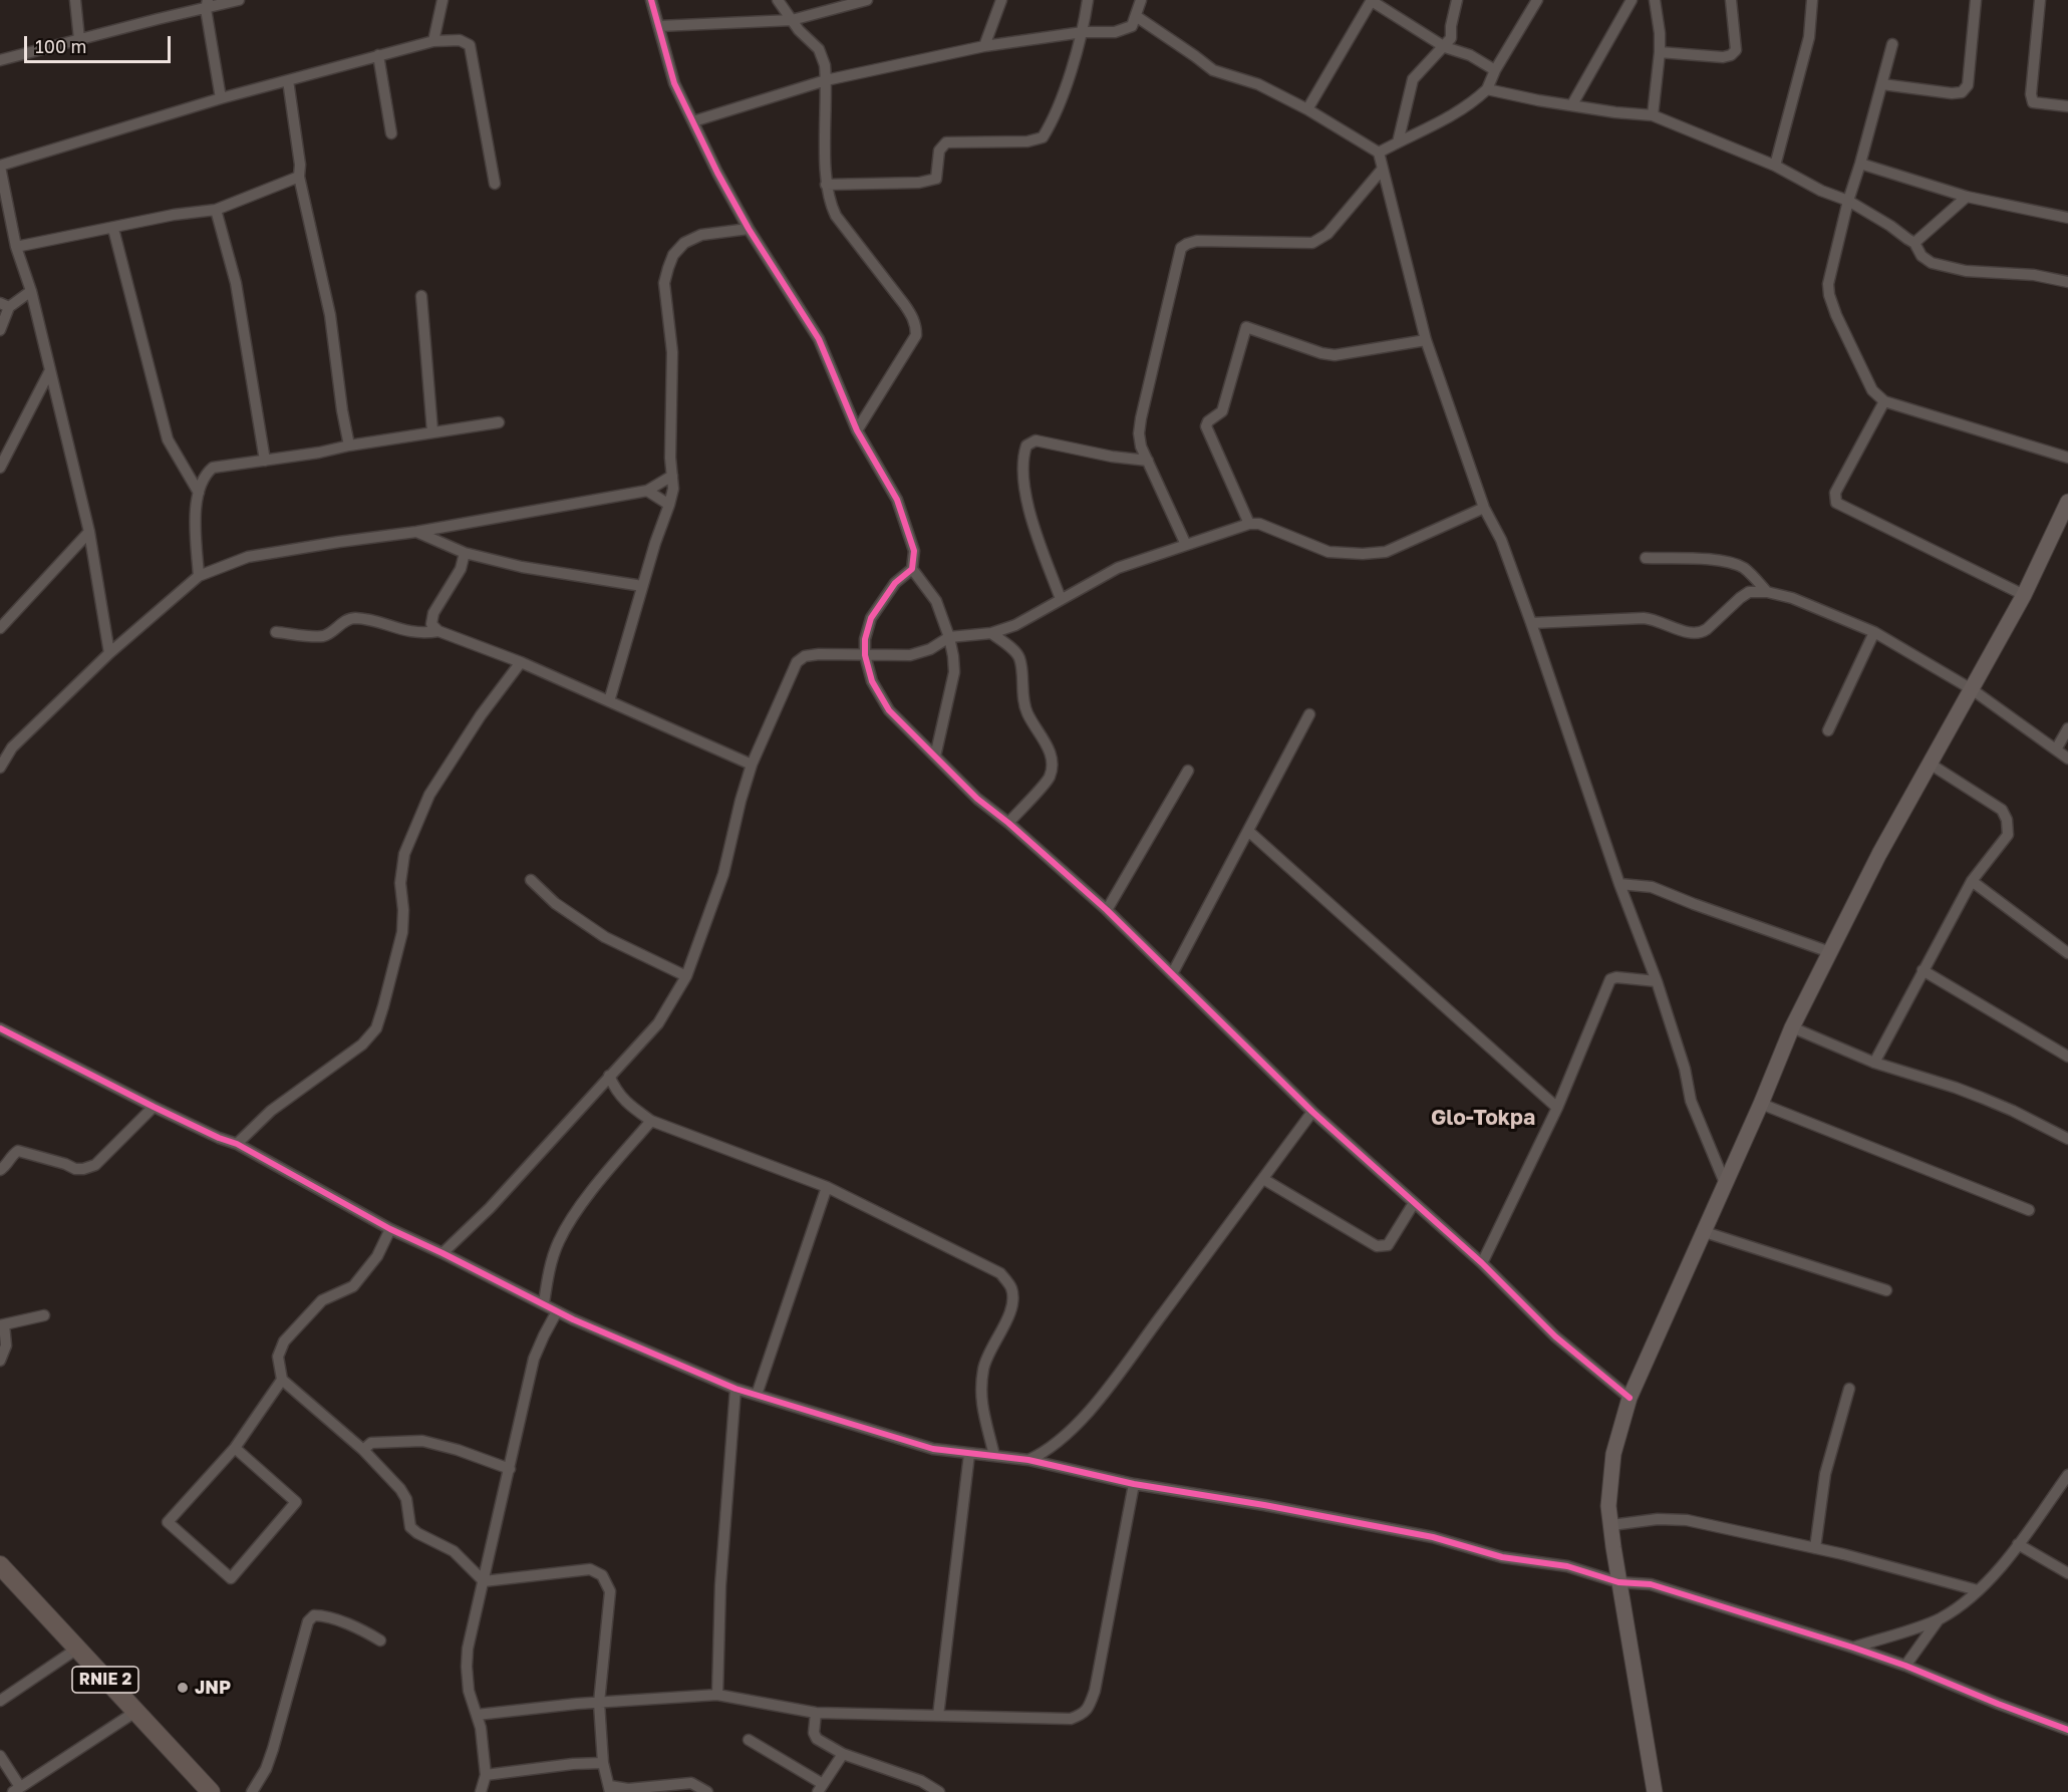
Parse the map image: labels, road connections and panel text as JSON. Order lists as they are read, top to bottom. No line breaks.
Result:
{"streets":{"highway":["RNIE 2"]},"districts":["Glo-Tokpa"],"places":["JNP"],"scale_bar":"100 m"}
